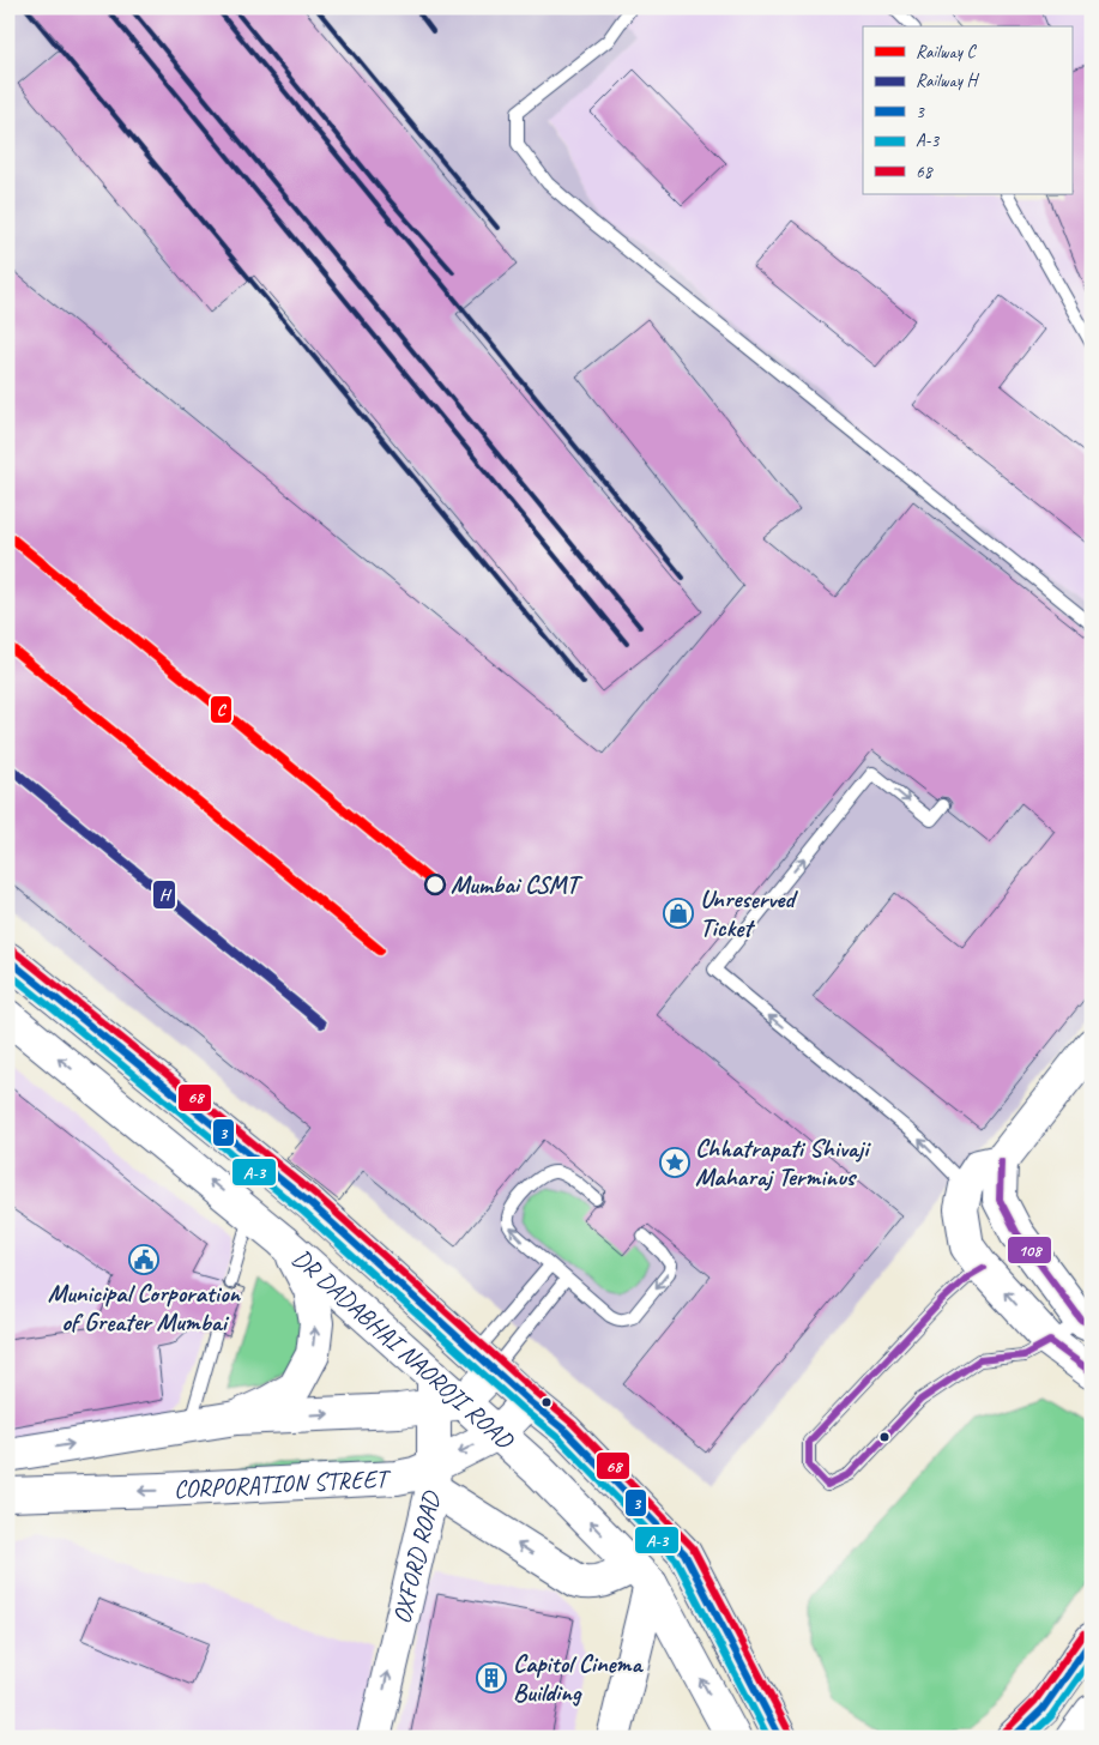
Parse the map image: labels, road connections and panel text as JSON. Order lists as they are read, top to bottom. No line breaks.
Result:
{"streets":{"main road":["DR DADABHAI NAOROJI ROAD","CORPORATION STREET","OXFORD ROAD"]},"crossings":[["DR DADABHAI NAOROJI ROAD","CORPORATION STREET"],["DR DADABHAI NAOROJI ROAD","OXFORD ROAD"],["CORPORATION STREET","OXFORD ROAD"]],"places":{"other":["Mumbai CSMT"],"shop":["Unreserved Ticket"],"place":["Chhatrapati Shivaji Maharaj Terminus"],"public building":["Municipal Corporation of Greater Mumbai"],"building":["Capitol Cinema Building"]},"lines":["rail line C","rail line H","transit line 68","transit line 3","transit line A-3","transit line 108"],"legend":["Railway C","Railway H","3","A-3","68"]}
